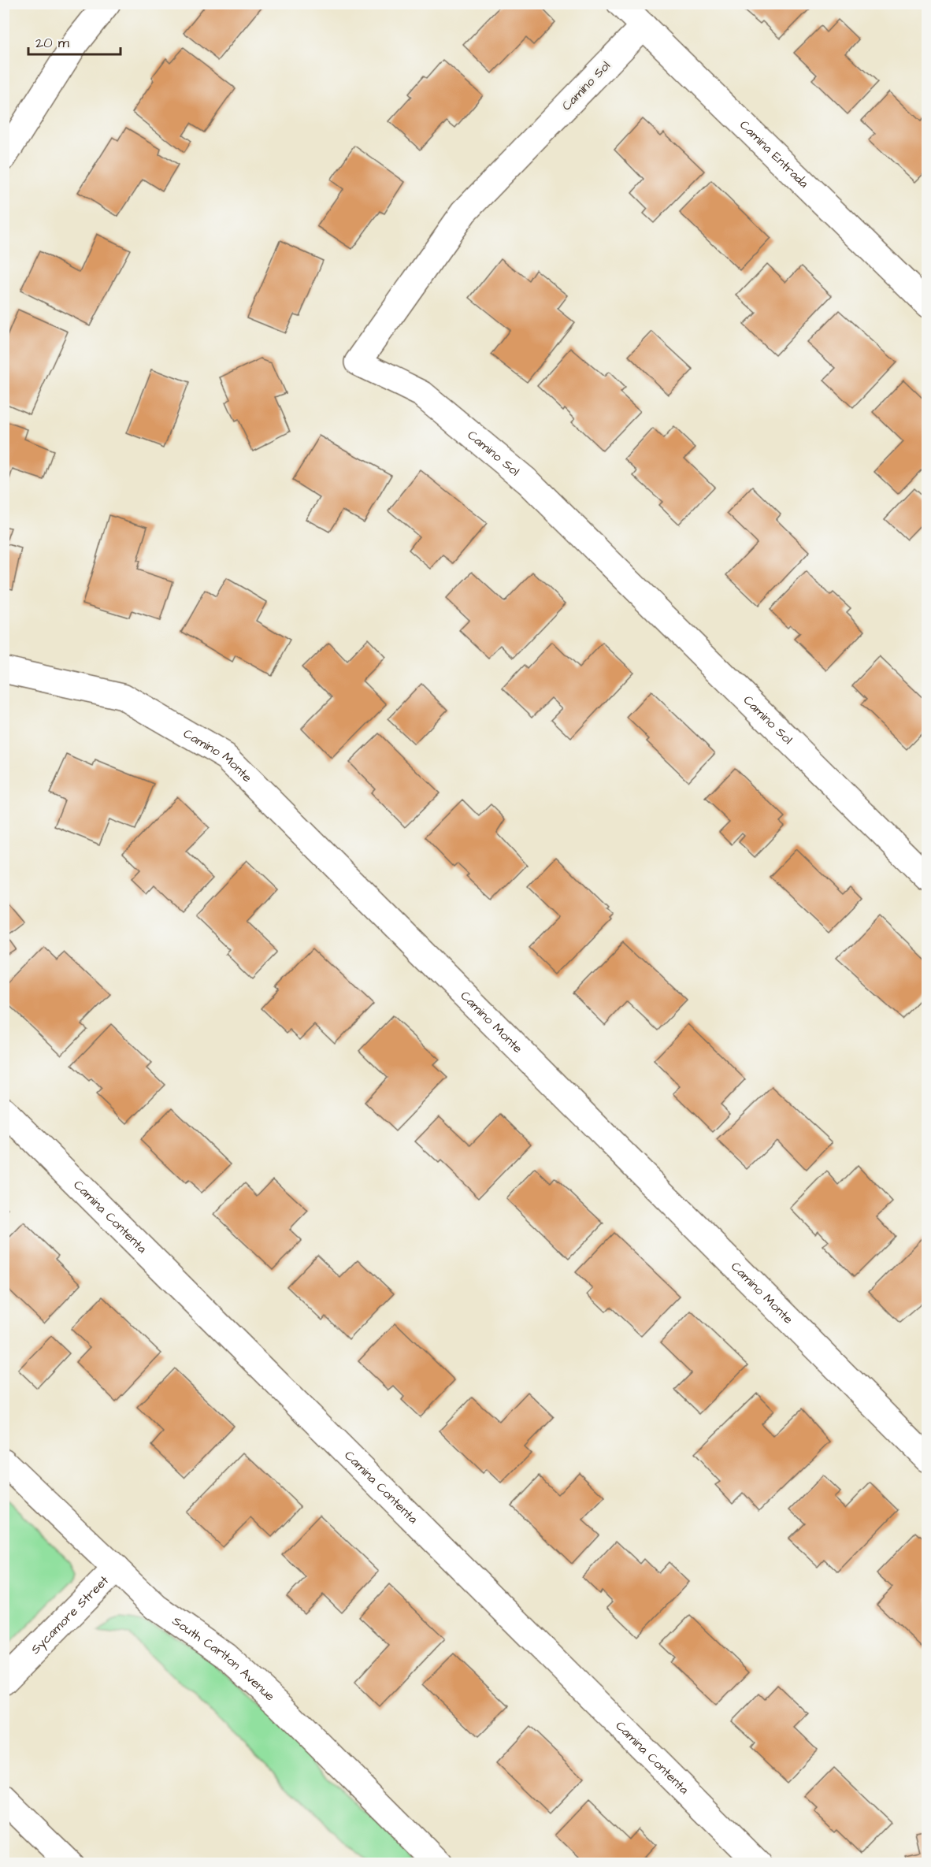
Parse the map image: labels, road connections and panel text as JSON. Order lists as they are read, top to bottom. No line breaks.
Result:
{"streets":{"street":["Camino Sol","Camina Entrada","Camino Monte","Camina Contenta","Sycamore Street","South Carlton Avenue"]},"crossings":[["Camino Sol","Camina Entrada"],["Sycamore Street","South Carlton Avenue"]],"scale_bar":"20 m"}
